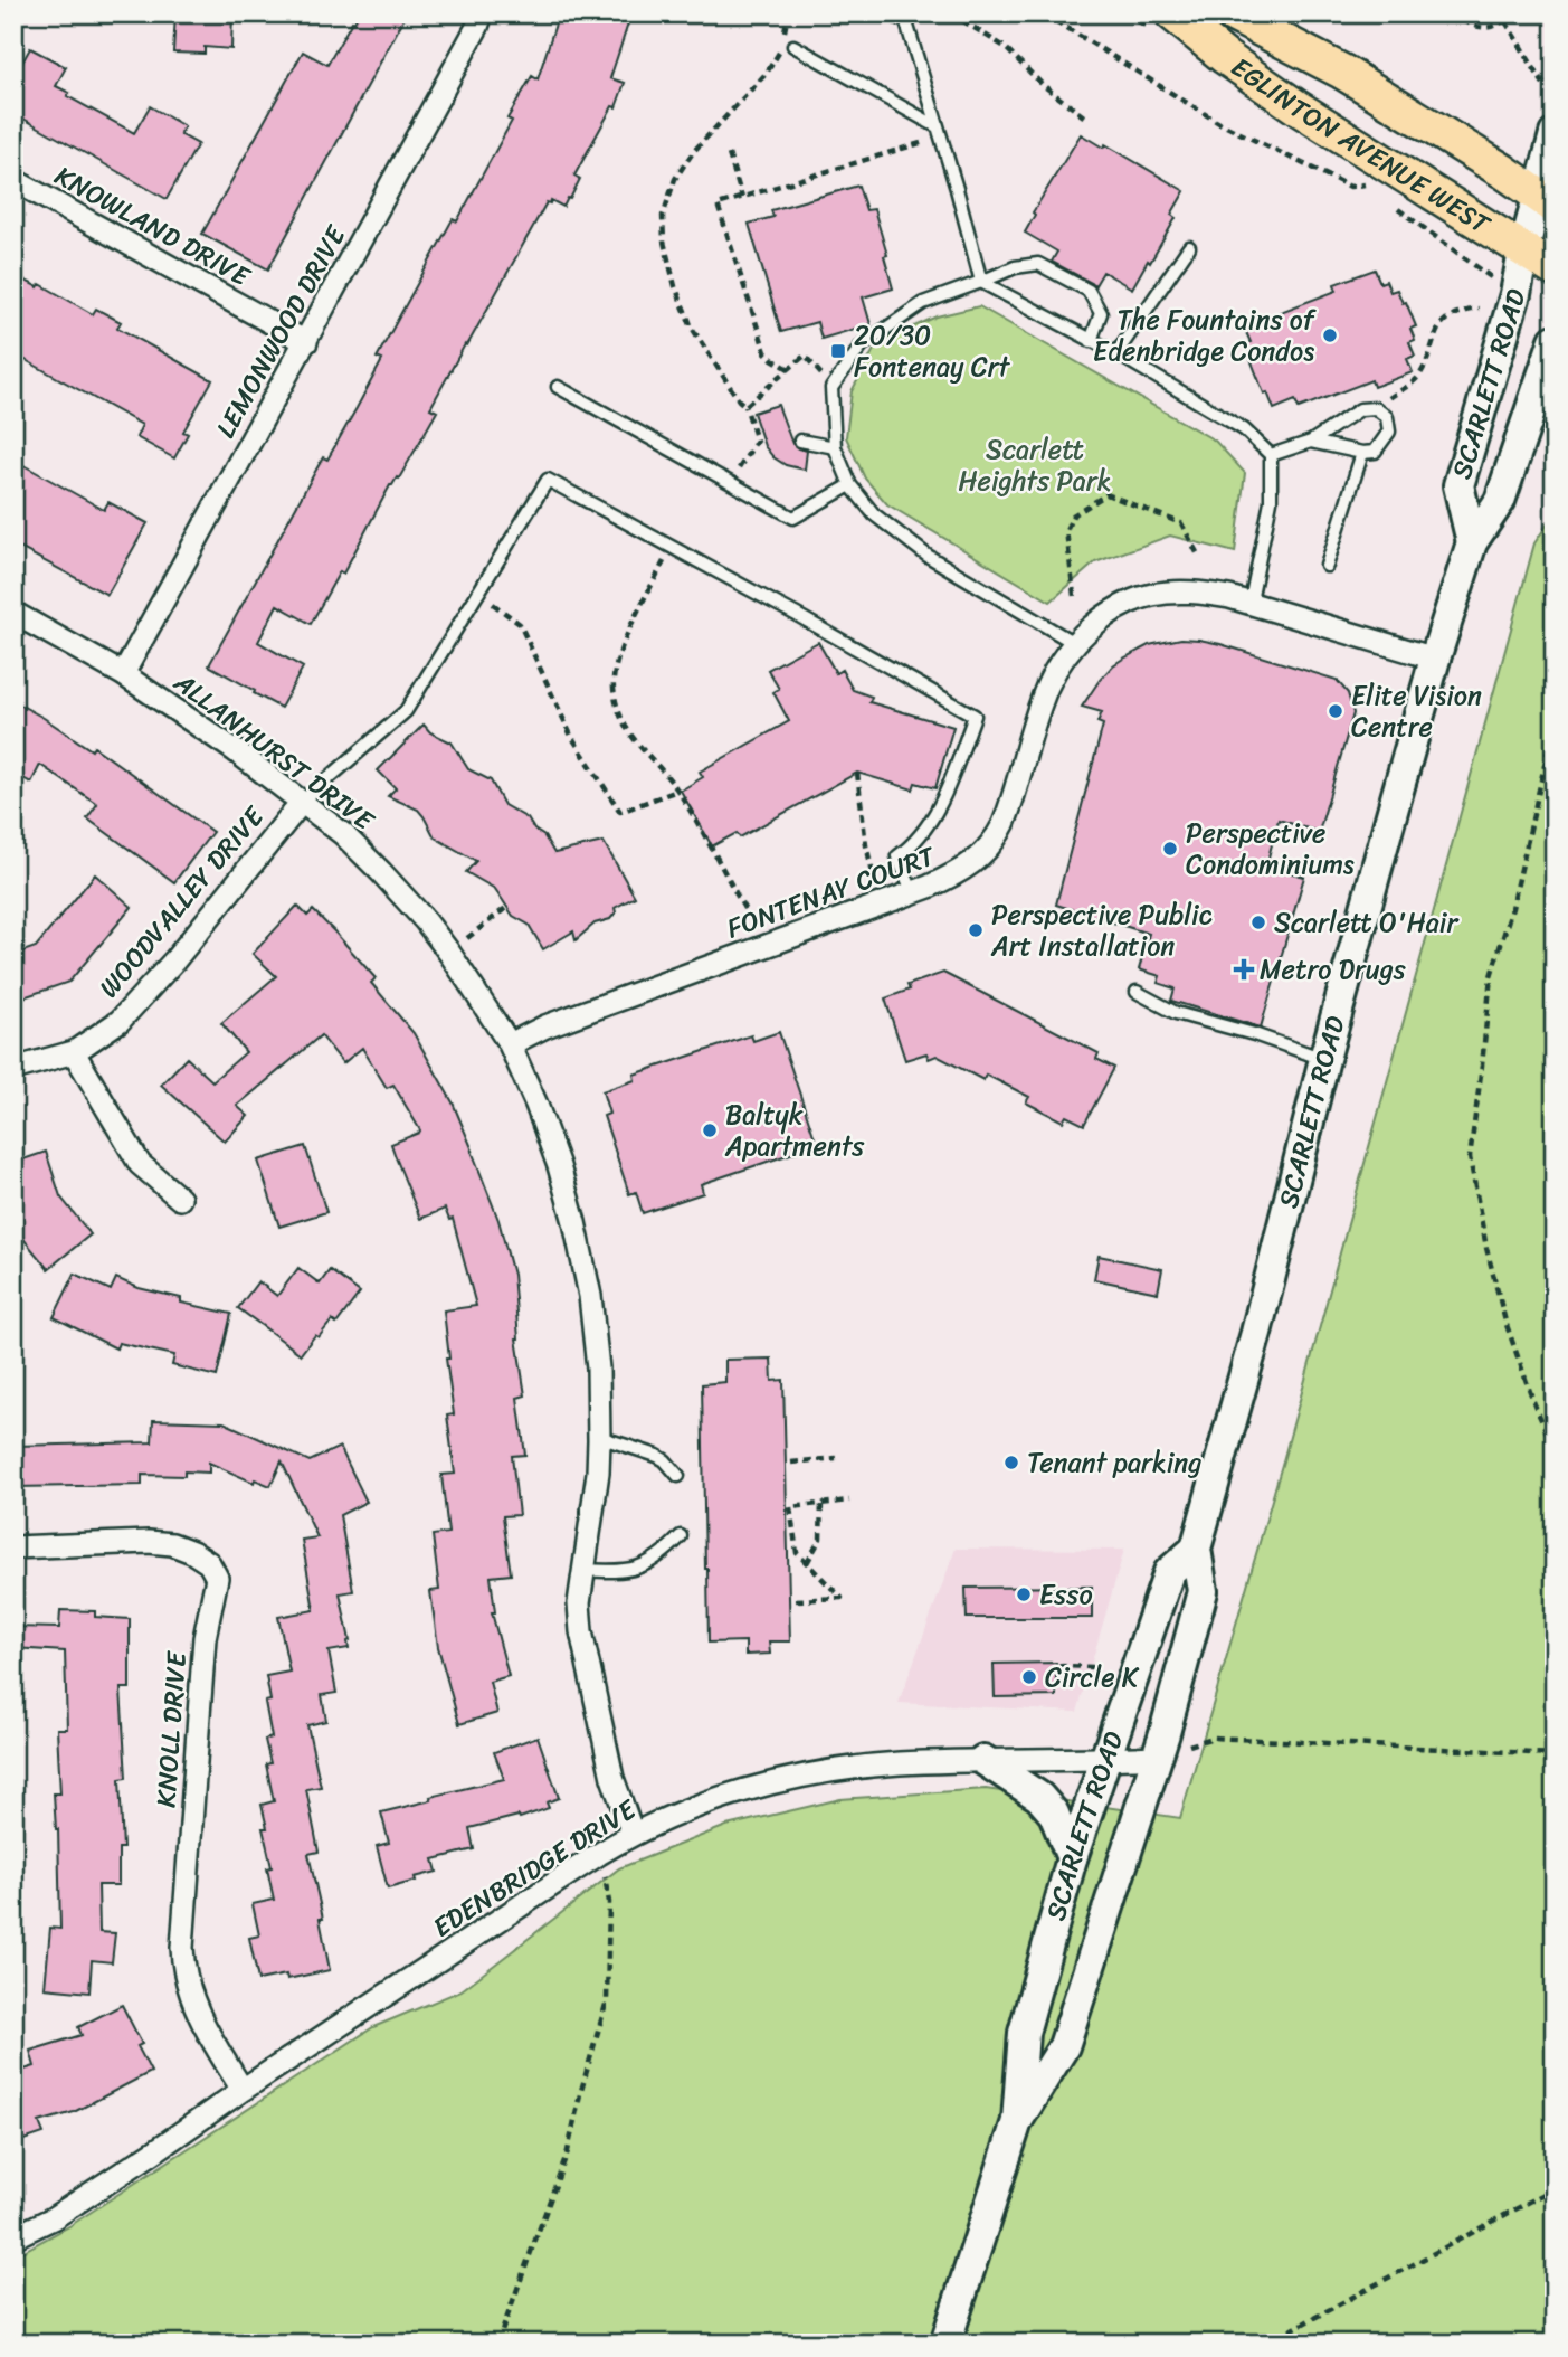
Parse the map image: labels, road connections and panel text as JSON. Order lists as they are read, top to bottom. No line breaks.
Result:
{"streets":{"main road":["EGLINTON AVENUE WEST","SCARLETT ROAD"],"street":["KNOWLAND DRIVE","LEMONWOOD DRIVE","ALLANHURST DRIVE","FONTENAY COURT","WOODVALLEY DRIVE","KNOLL DRIVE","EDENBRIDGE DRIVE"]},"crossings":[["EGLINTON AVENUE WEST","SCARLETT ROAD"],["KNOWLAND DRIVE","LEMONWOOD DRIVE"],["LEMONWOOD DRIVE","ALLANHURST DRIVE"],["SCARLETT ROAD","FONTENAY COURT"],["SCARLETT ROAD","EDENBRIDGE DRIVE"],["ALLANHURST DRIVE","FONTENAY COURT"],["ALLANHURST DRIVE","WOODVALLEY DRIVE"],["ALLANHURST DRIVE","EDENBRIDGE DRIVE"],["KNOLL DRIVE","EDENBRIDGE DRIVE"]],"parks":["Scarlett Heights Park"],"places":{"other":["The Fountains of Edenbridge Condos","Elite Vision Centre","Perspective Condominiums","Scarlett O'Hair","Perspective Public Art Installation","Baltyk Apartments","Tenant parking","Esso","Circle K"],"transit":["20/30 Fontenay Crt"],"health":["Metro Drugs"]}}
